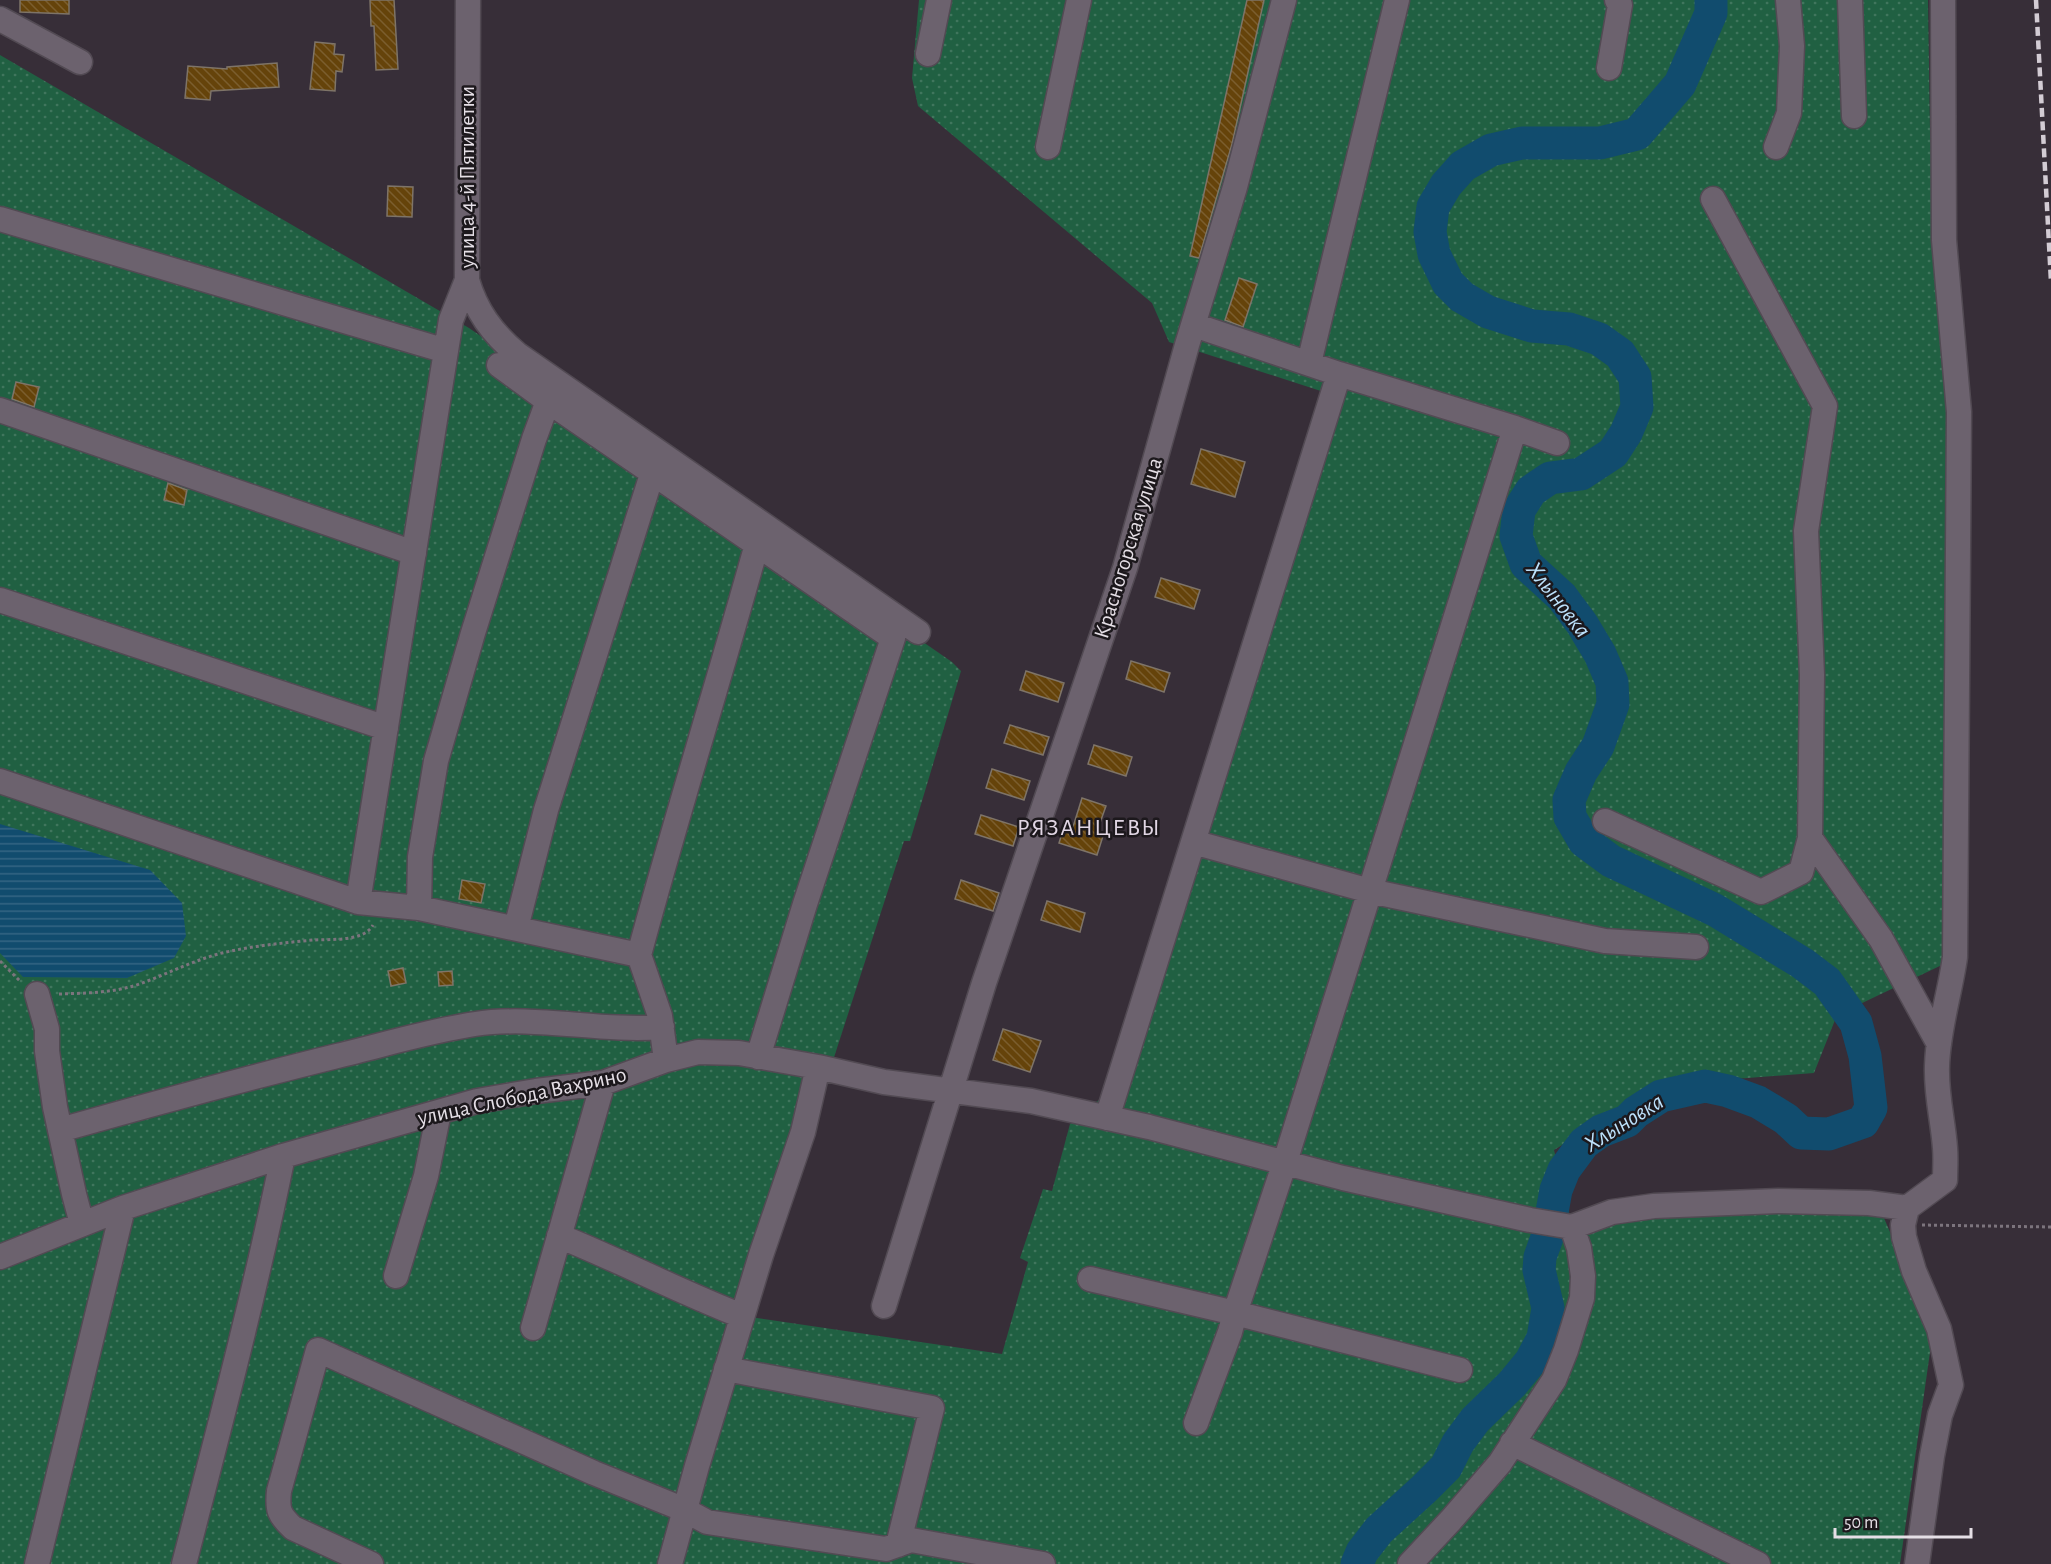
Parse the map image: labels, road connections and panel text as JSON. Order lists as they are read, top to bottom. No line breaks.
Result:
{"streets":{"street":["улица 4-й Пятилетки","Красногорская улица","улица Слобода Вахрино"]},"crossings":[["Красногорская улица","улица Слобода Вахрино"]],"districts":["РЯЗАНЦЕВЫ"],"water":["Хлыновка"],"scale_bar":"50 m"}
